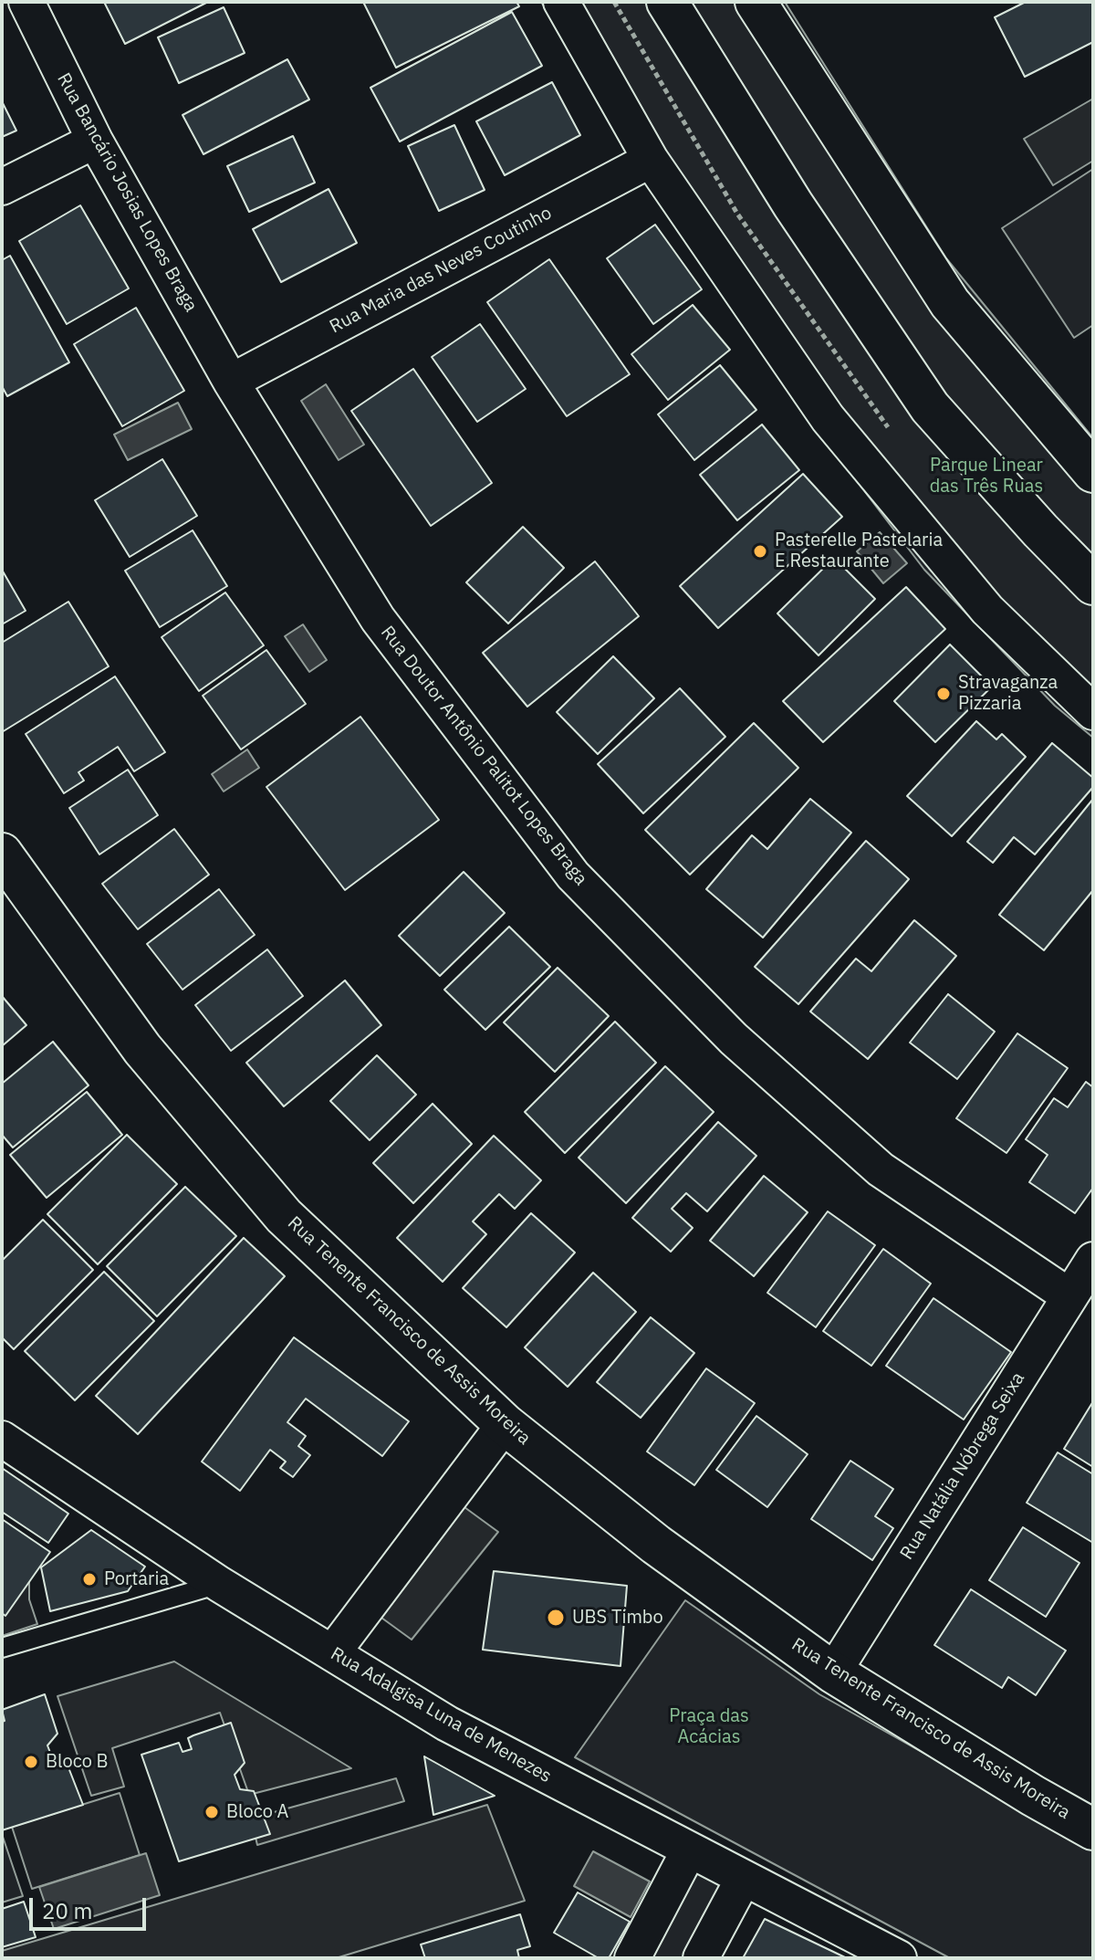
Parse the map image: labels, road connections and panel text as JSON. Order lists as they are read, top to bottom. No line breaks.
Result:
{"streets":{"street":["Rua Bancário Josias Lopes Braga","Rua Maria das Neves Coutinho","Rua Doutor Antônio Palitot Lopes Braga","Rua Tenente Francisco de Assis Moreira","Rua Natália Nóbrega Seixa","Rua Adalgisa Luna de Menezes"]},"crossings":[["Rua Bancário Josias Lopes Braga","Rua Maria das Neves Coutinho"],["Rua Bancário Josias Lopes Braga","Rua Doutor Antônio Palitot Lopes Braga"],["Rua Maria das Neves Coutinho","Rua Doutor Antônio Palitot Lopes Braga"],["Rua Doutor Antônio Palitot Lopes Braga","Rua Natália Nóbrega Seixa"],["Rua Tenente Francisco de Assis Moreira","Rua Natália Nóbrega Seixa"]],"parks":["Parque Linear das Três Ruas","Praça das Acácias"],"places":["Pasterelle Pastelaria E Restaurante","Stravaganza Pizzaria","Portaria","UBS Timbo","Bloco B","Bloco A"],"scale_bar":"20 m"}
